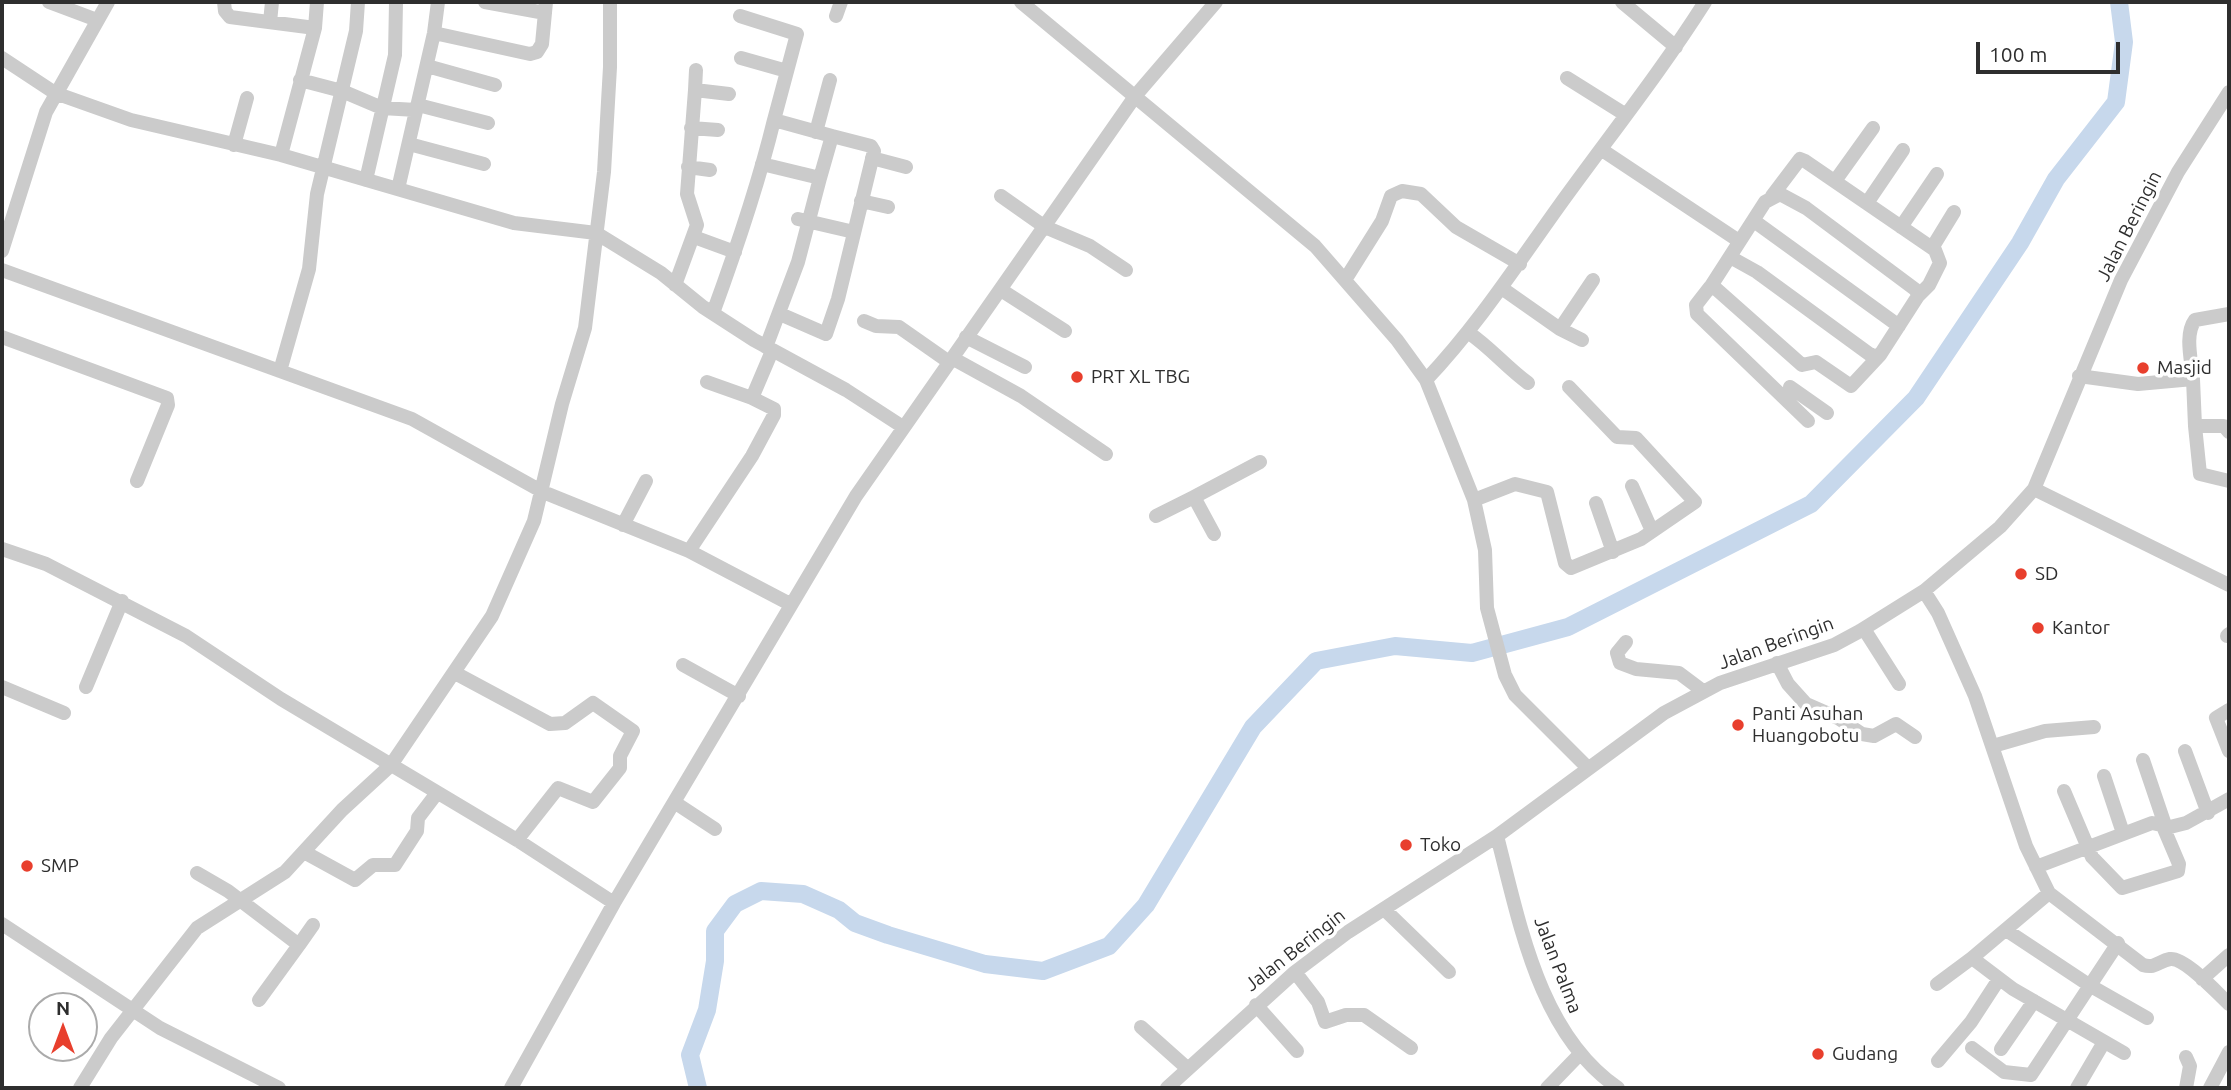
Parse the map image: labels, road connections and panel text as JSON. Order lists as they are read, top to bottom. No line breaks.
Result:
{"streets":{"street":["Jalan Beringin","Jalan Palma"]},"crossings":[["Jalan Beringin","Jalan Palma"]],"places":["Masjid","PRT XL TBG","SD","Kantor","Panti Asuhan Huangobotu","Toko","SMP","Gudang"],"scale_bar":"100 m","north":"top"}
